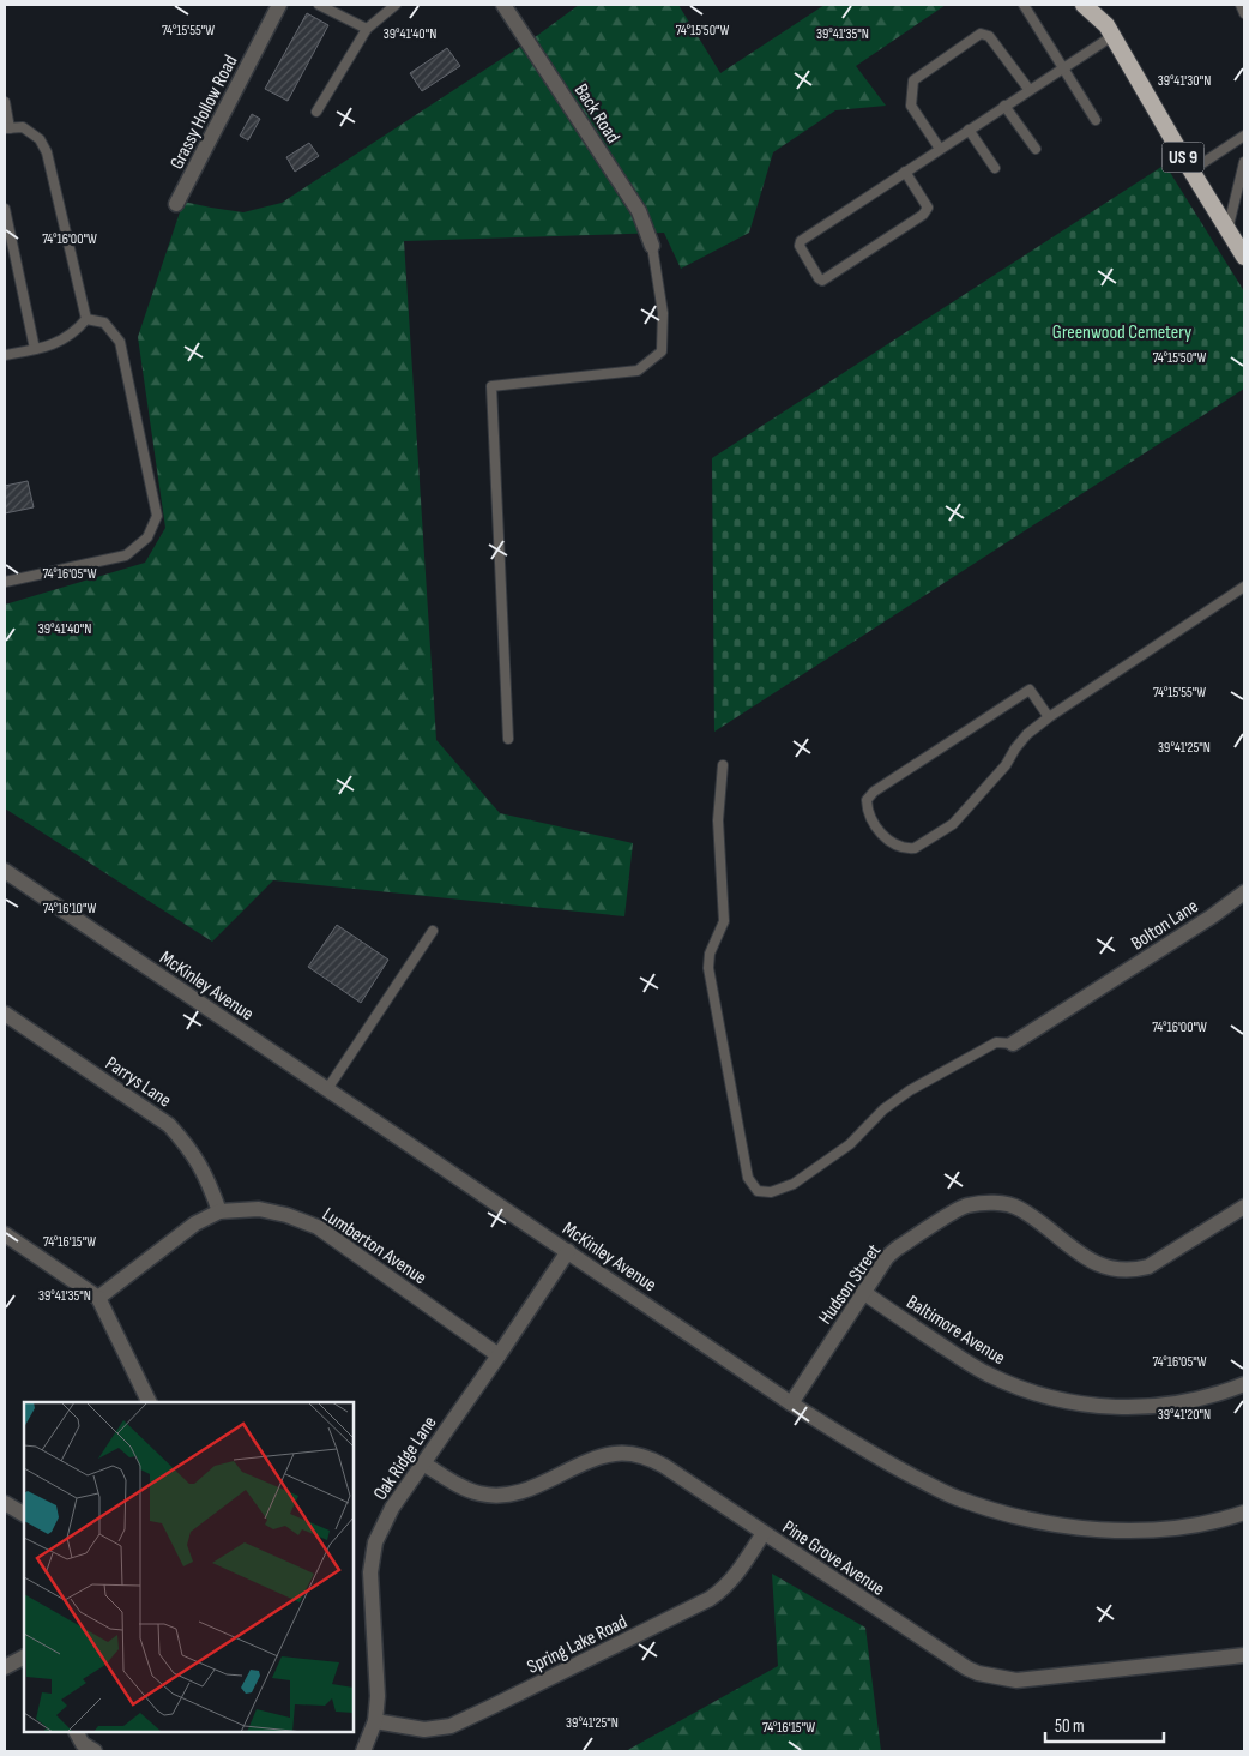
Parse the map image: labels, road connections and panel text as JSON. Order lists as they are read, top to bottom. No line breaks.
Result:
{"streets":{"highway":["US 9"],"street":["Grassy Hollow Road","Back Road","Bolton Lane","McKinley Avenue","Parrys Lane","Lumberton Avenue","Hudson Street","Baltimore Avenue","Oak Ridge Lane","Pine Grove Avenue","Spring Lake Road"]},"crossings":[["McKinley Avenue","Hudson Street"],["McKinley Avenue","Oak Ridge Lane"],["Parrys Lane","Lumberton Avenue"],["Lumberton Avenue","Oak Ridge Lane"],["Hudson Street","Baltimore Avenue"],["Oak Ridge Lane","Pine Grove Avenue"],["Oak Ridge Lane","Spring Lake Road"],["Pine Grove Avenue","Spring Lake Road"]],"parks":["Greenwood Cemetery"],"scale_bar":"50 m","coordinates":["74°15'55\"W","74°15'50\"W","39°41'40\"N","39°41'35\"N","39°41'30\"N","74°16'00\"W","74°16'05\"W","39°41'25\"N","74°16'10\"W","74°16'15\"W","39°41'20\"N"]}
